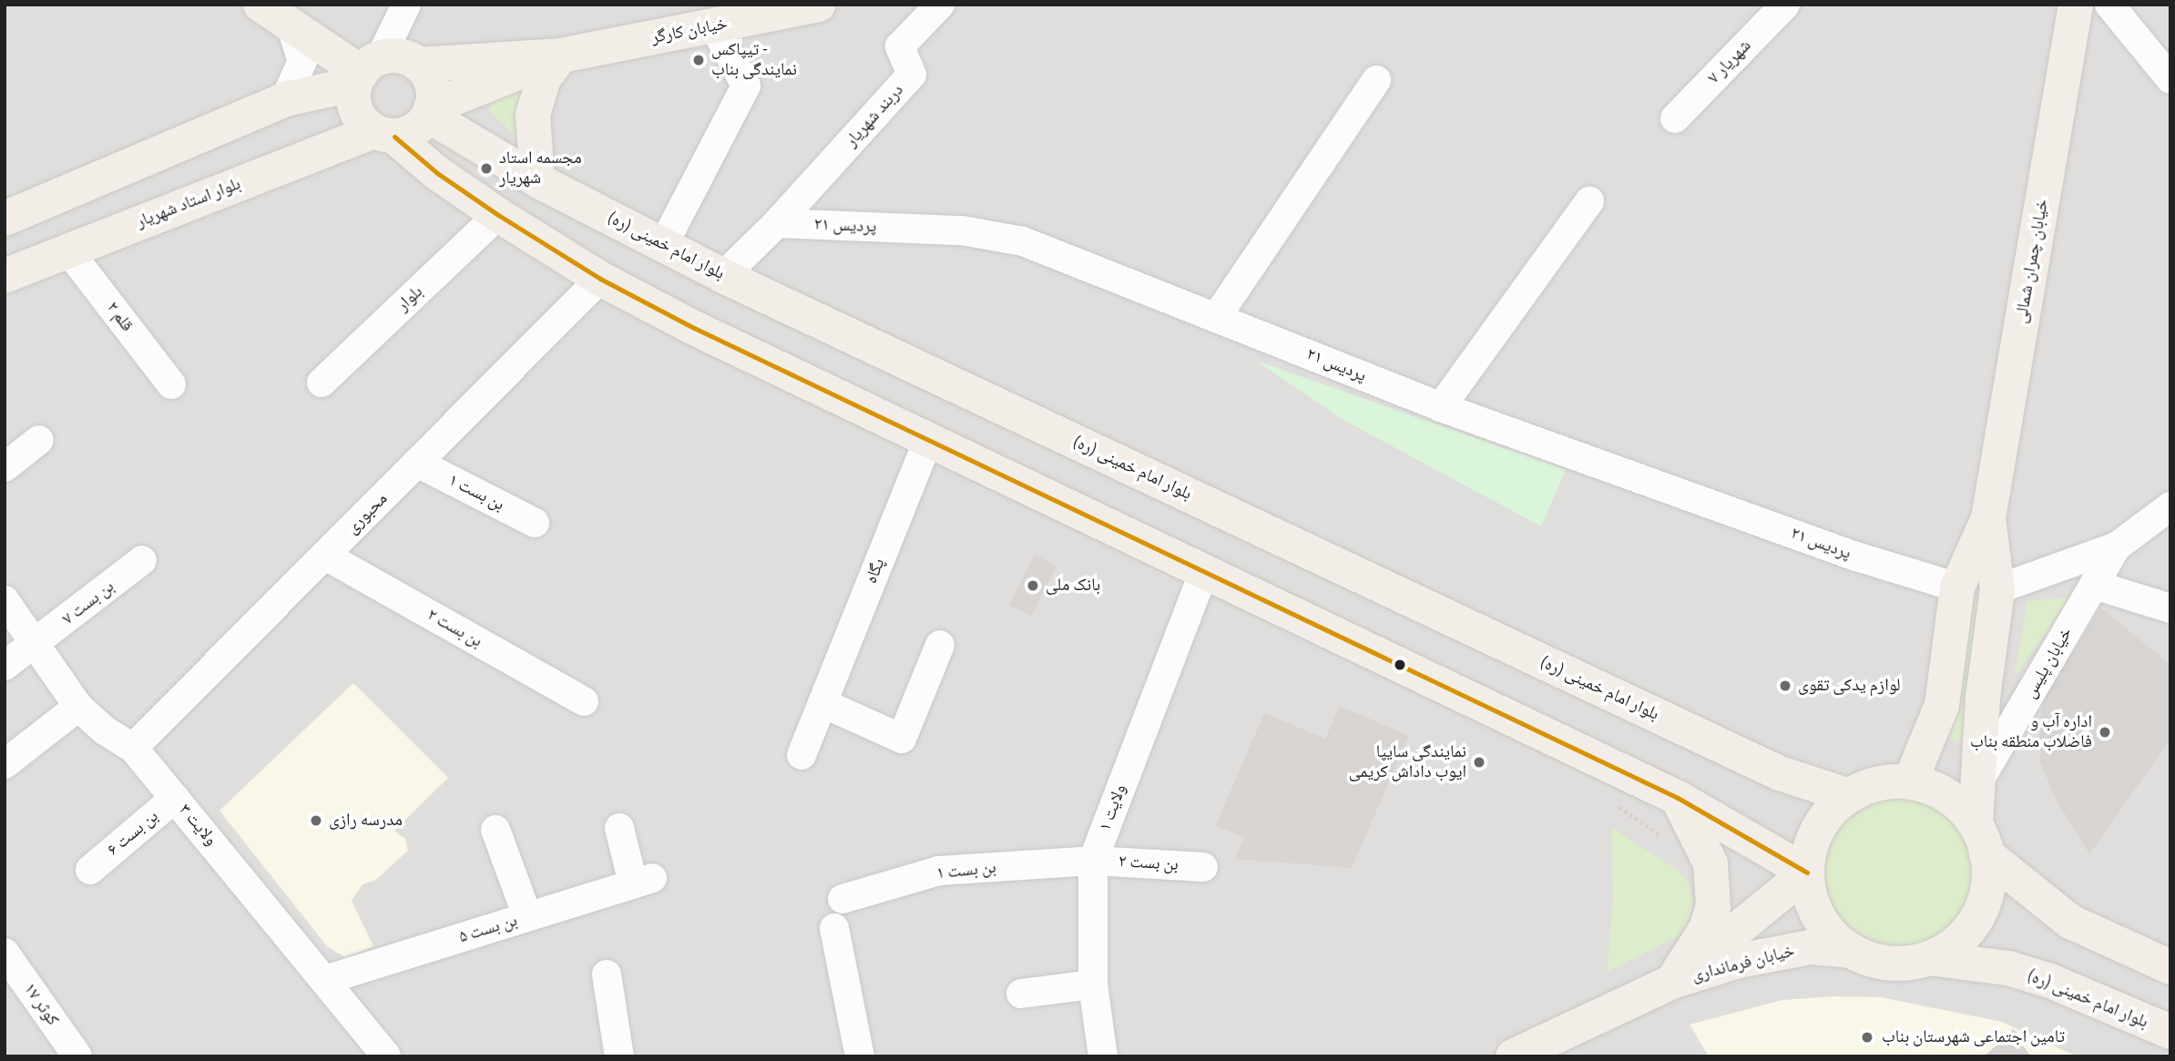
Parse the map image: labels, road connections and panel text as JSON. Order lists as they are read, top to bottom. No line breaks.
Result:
{"streets":{"main road":["خیابان کارگر","بلوار استاد شهریار","بلوار امام خمینی (ره)","خیابان چمران شمالی","خیابان فرمانداری"],"street":["شهریار ۷","دربند شهریار","پردیس ۲۱","بلوار","قلم ۲","بن بست ۱","محبوری","پگاه","بن بست ۷","بن بست ۲","خیابان پلیس","ولایت ۱","ولایت ۳","بن بست ۶","بن بست ۵","کوثر ۱۷"]},"crossings":[["دربند شهریار","پردیس ۲۱"],["بلوار استاد شهریار","بلوار امام خمینی (ره)"],["بلوار استاد شهریار","قلم ۲"],["پردیس ۲۱","خیابان چمران شمالی"],["بلوار امام خمینی (ره)","خیابان چمران شمالی"],["بلوار امام خمینی (ره)","خیابان فرمانداری"],["خیابان چمران شمالی","خیابان پلیس"],["خیابان چمران شمالی","خیابان فرمانداری"],["بن بست ۱","محبوری"],["بن بست ۱","بن بست ۲"],["بن بست ۱","ولایت ۱"],["محبوری","بن بست ۲"],["محبوری","ولایت ۳"],["بن بست ۷","ولایت ۳"],["بن بست ۲","ولایت ۱"],["ولایت ۳","بن بست ۶"],["ولایت ۳","بن بست ۵"]],"places":["تیپاکس - نمایندگی بناب","مجسمه استاد شهریار","بانک ملی","لوازم یدکی تقوی","اداره آب و فاضلاب منطقه بناب","نمایندگی سایپا ایوب داداش کریمی","مدرسه رازی","تامین اجتماعی شهرستان بناب"]}
